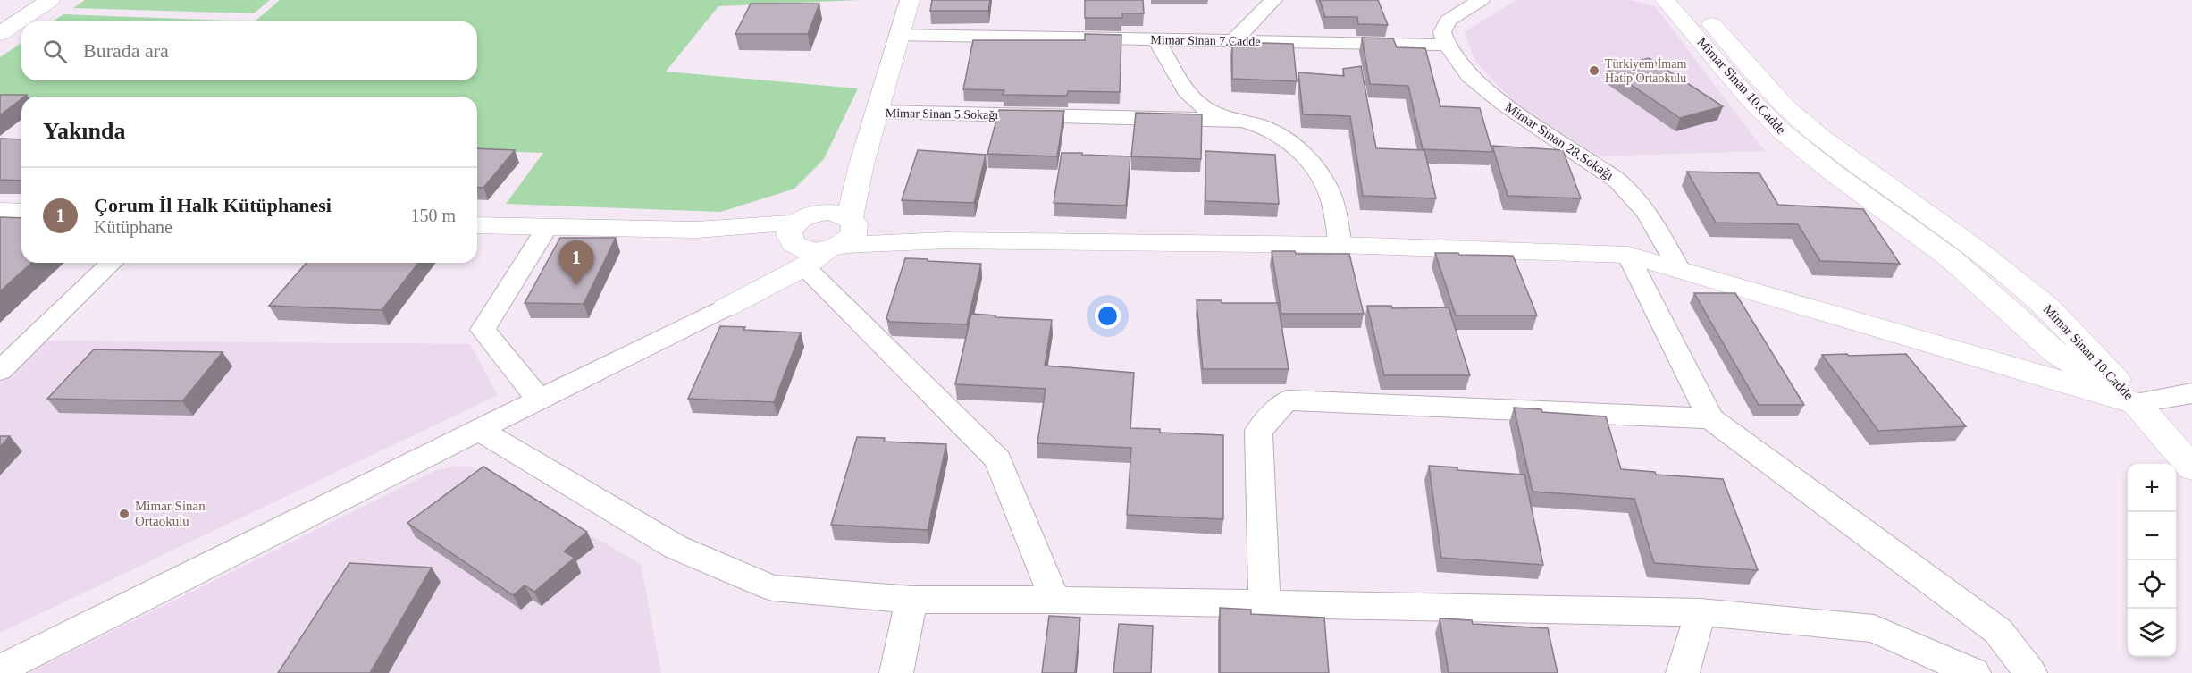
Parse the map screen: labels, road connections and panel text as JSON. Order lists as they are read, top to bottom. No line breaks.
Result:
{"streets":{"street":["Mimar Sinan 7.Cadde","Mimar Sinan 10.Cadde","Mimar Sinan 5.Sokağı","Mimar Sinan 28.Sokağı"]},"crossings":[["Mimar Sinan 7.Cadde","Mimar Sinan 28.Sokağı"]],"places":["Türkiyem İmam Hatip Ortaokulu","Mimar Sinan Ortaokulu"],"page":{"search":"Burada ara","heading":"Yakında","list":[{"mark":"1","name":"Çorum İl Halk Kütüphanesi","note":"Kütüphane","value":"150 m"}],"pins":"1","map_buttons":["+","−"]}}
